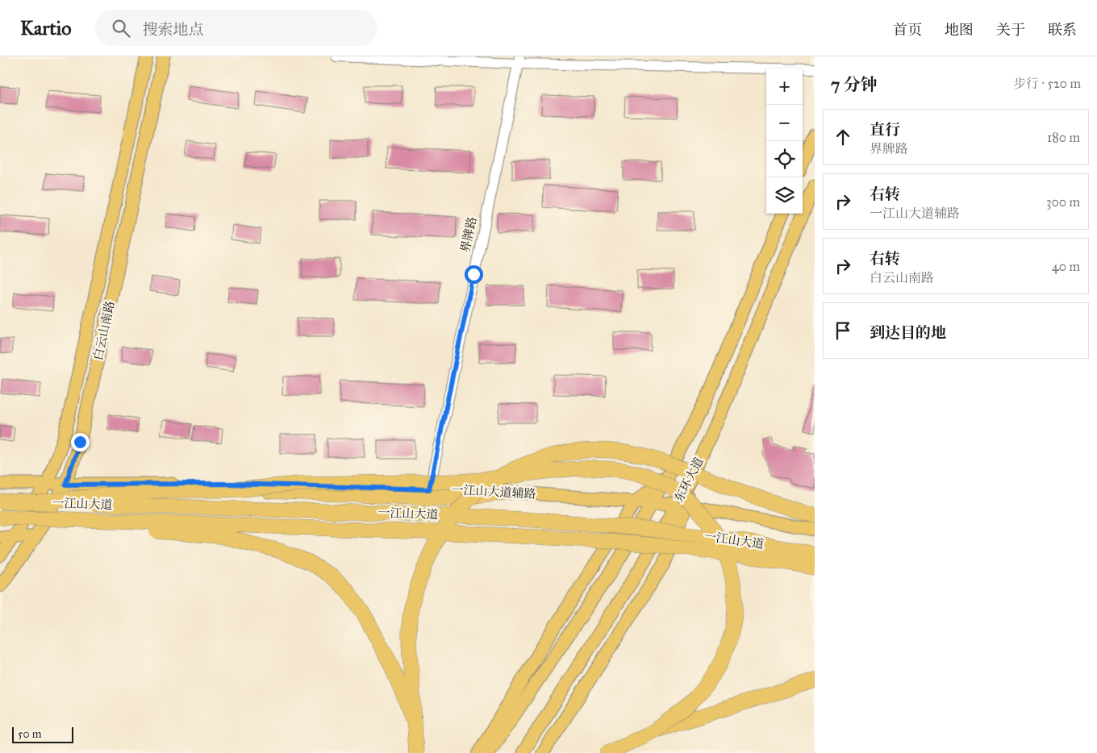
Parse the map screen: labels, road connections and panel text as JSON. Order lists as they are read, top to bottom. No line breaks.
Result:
{"streets":{"highway":["一江山大道"],"main road":["白云山南路","东环大道","一江山大道辅路"],"street":["界牌路"]},"crossings":[["界牌路","一江山大道辅路"],["白云山南路","一江山大道辅路"],["东环大道","一江山大道辅路"]],"scale_bar":"50 m","page":{"header":"Kartio","search":"搜索地点","nav":["首页","地图","关于","联系"],"heading":["7 分钟","步行 · 520 m"],"map_buttons":["+","−"],"list":[["直行","界牌路","180 m"],["右转","一江山大道辅路","300 m"],["右转","白云山南路","40 m"],"到达目的地"],"scale":"50 m"}}
